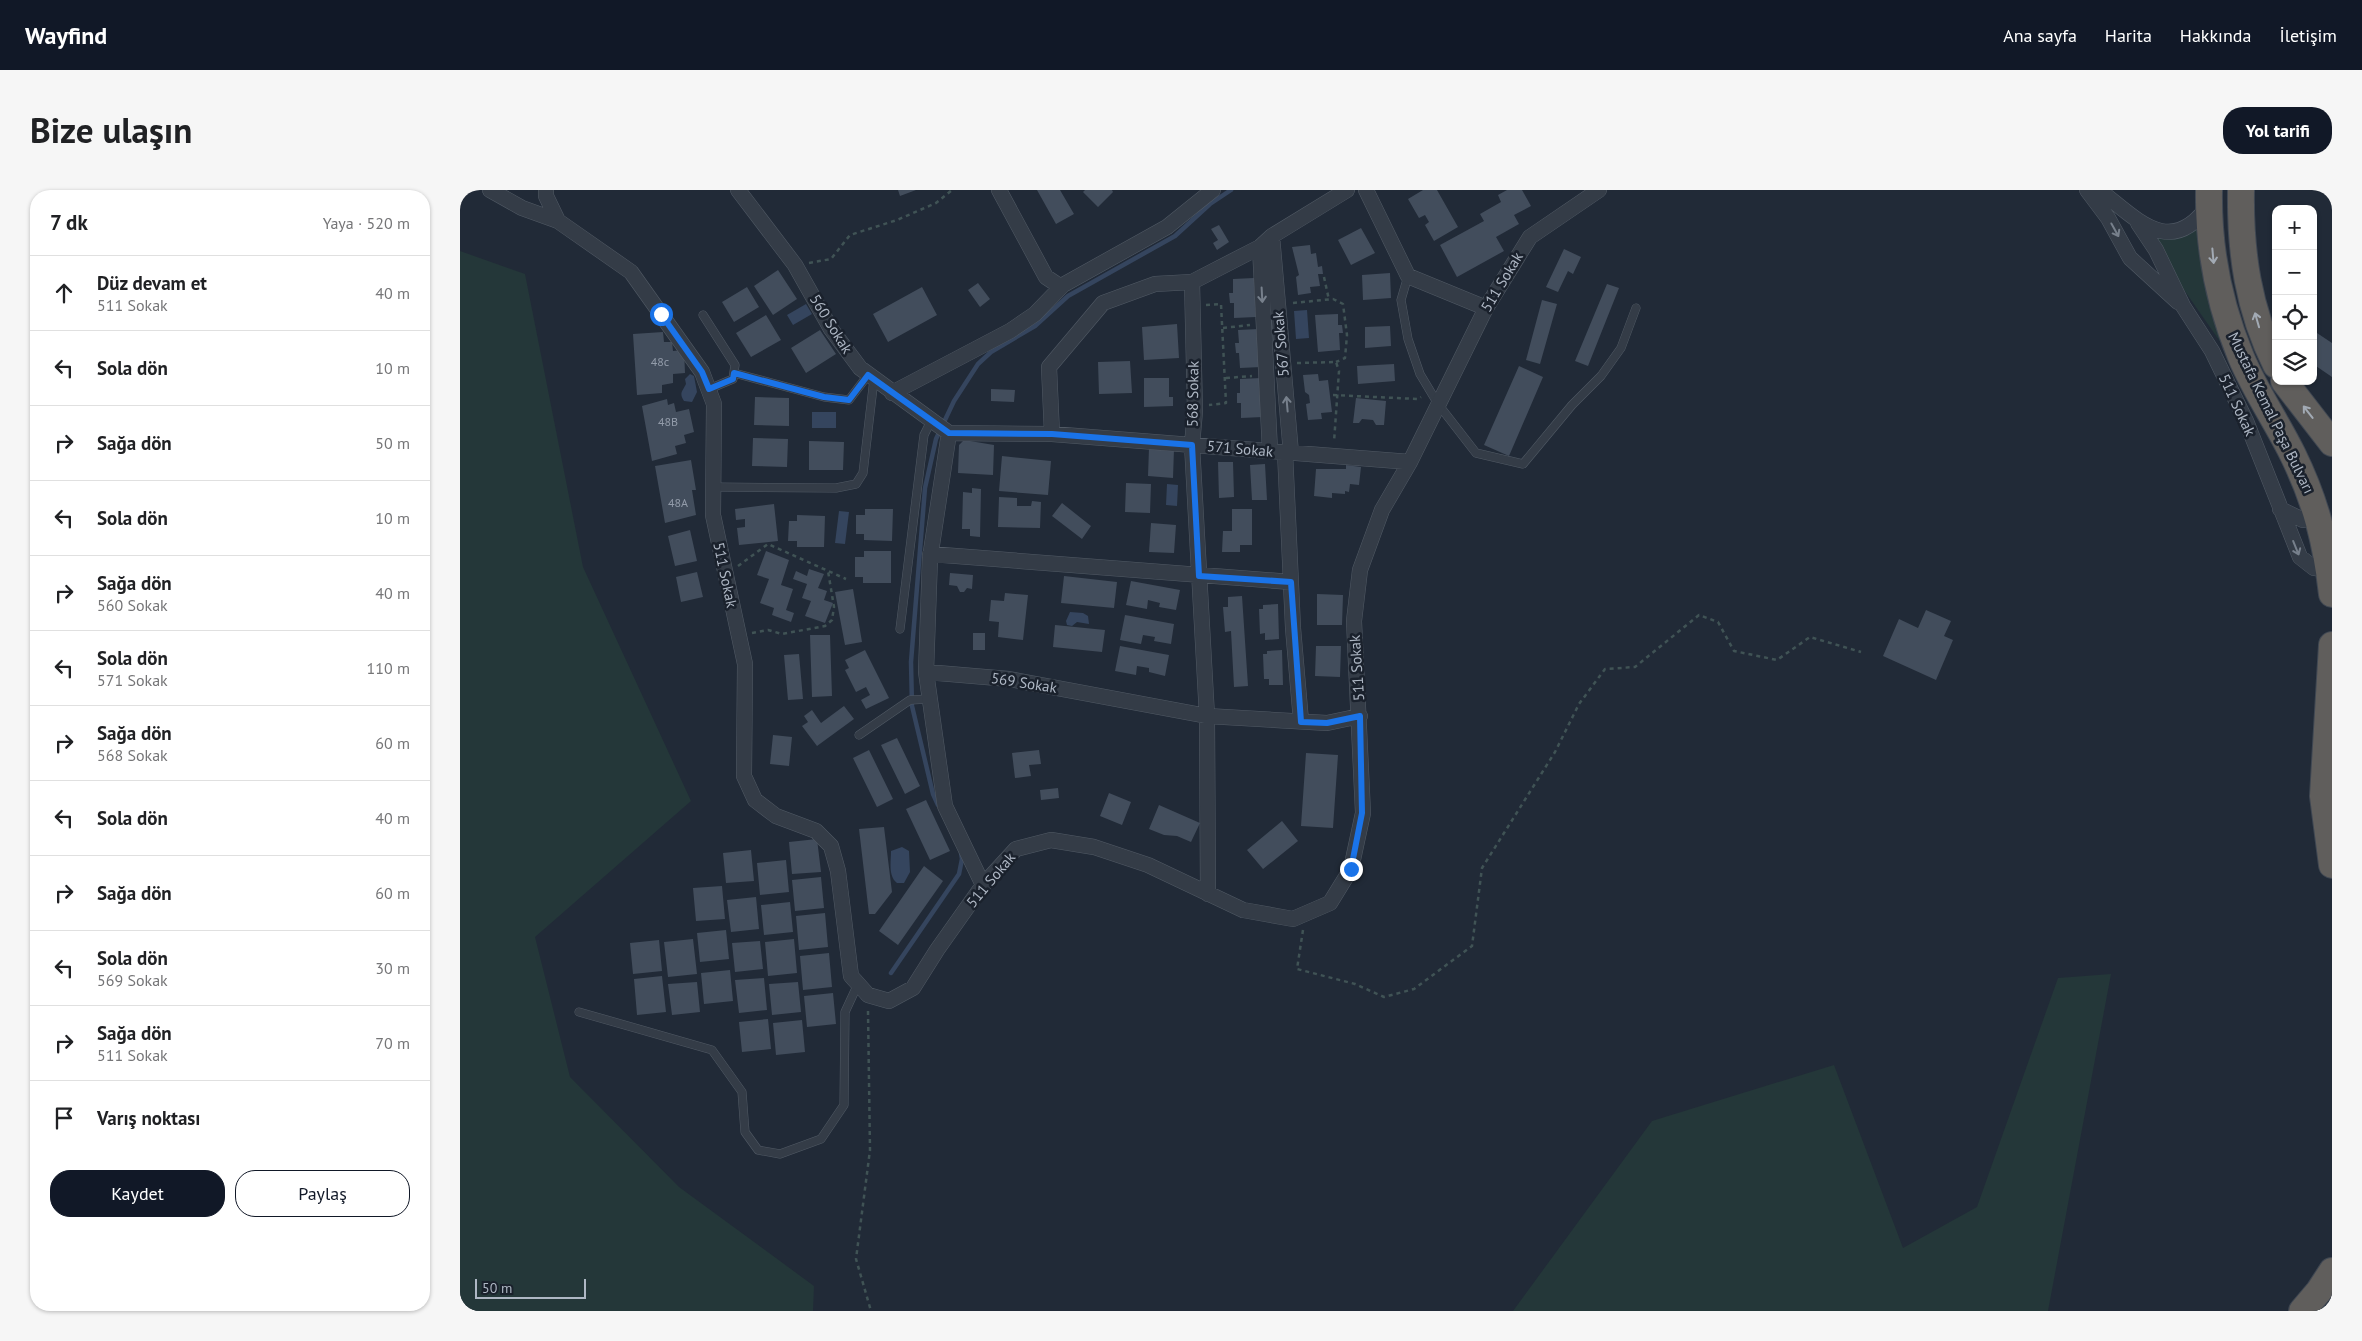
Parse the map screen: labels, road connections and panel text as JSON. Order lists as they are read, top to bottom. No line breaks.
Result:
{"streets":{"highway":["Mustafa Kemal Paşa Bulvarı"],"street":["511 Sokak","560 Sokak","567 Sokak","568 Sokak","571 Sokak","569 Sokak"]},"crossings":[["511 Sokak","568 Sokak"],["511 Sokak","Mustafa Kemal Paşa Bulvarı"],["511 Sokak","571 Sokak"],["511 Sokak","569 Sokak"],["560 Sokak","571 Sokak"],["567 Sokak","571 Sokak"],["568 Sokak","571 Sokak"],["568 Sokak","569 Sokak"]],"house_numbers":["48c","48B","48A"],"scale_bar":"50 m","page":{"header":"Wayfind","nav":["Ana sayfa","Harita","Hakkında","İletişim"],"title":"Bize ulaşın","buttons":["Yol tarifi",["Kaydet","Paylaş"]],"heading":["7 dk","Yaya · 520 m"],"map_buttons":["+","−"],"list":[["Düz devam et","511 Sokak","40 m"],["Sola dön","10 m"],["Sağa dön","50 m"],["Sola dön","10 m"],["Sağa dön","560 Sokak","40 m"],["Sola dön","571 Sokak","110 m"],["Sağa dön","568 Sokak","60 m"],["Sola dön","40 m"],["Sağa dön","60 m"],["Sola dön","569 Sokak","30 m"],["Sağa dön","511 Sokak","70 m"],"Varış noktası"],"scale":"50 m"}}
